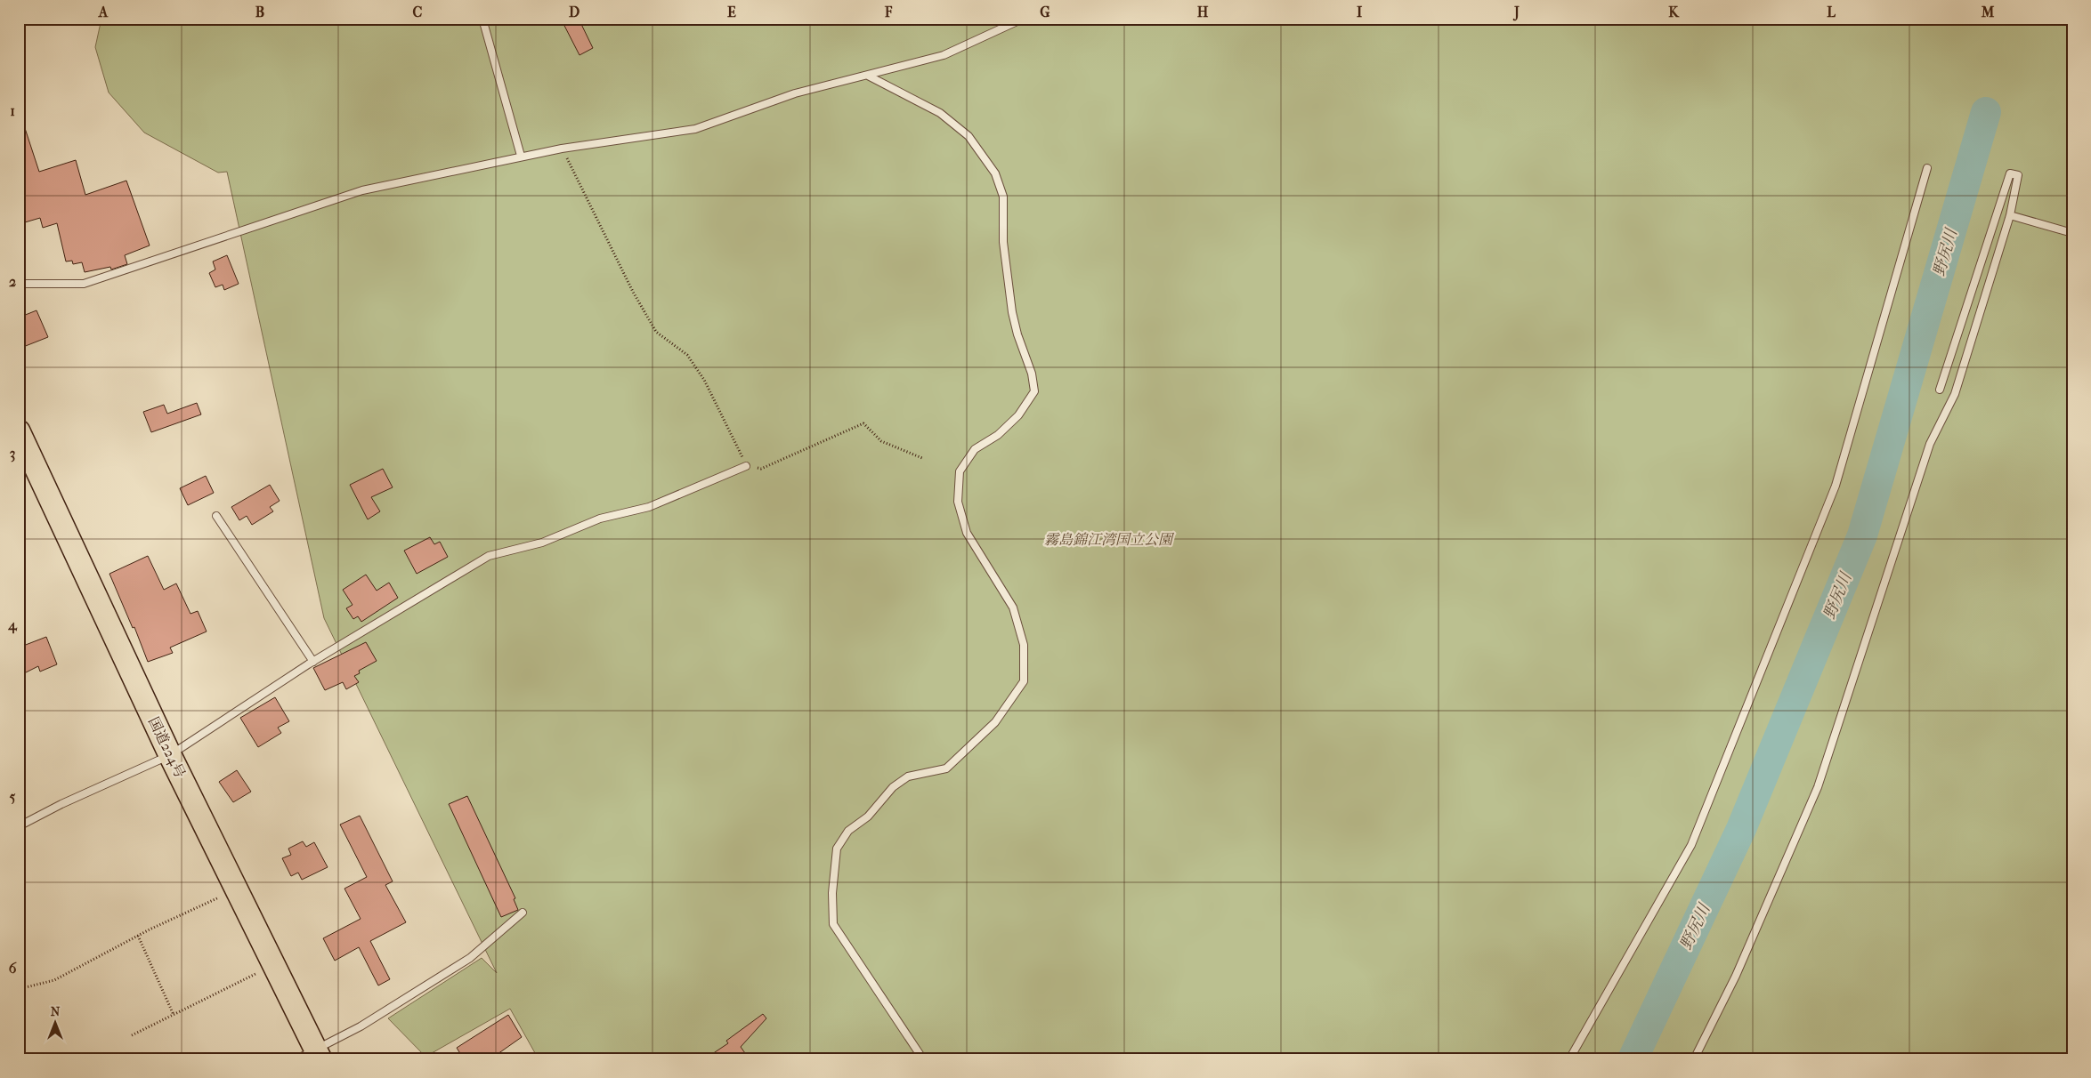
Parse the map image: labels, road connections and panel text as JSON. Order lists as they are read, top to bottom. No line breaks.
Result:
{"streets":{"highway":["国道224号"]},"water":["野尻川"],"parks":["霧島錦江湾国立公園"],"north":"top","grid":{"columns":["A","B","C","D","E","F","G","H","I","J","K","L","M"],"rows":["1","2","3","4","5","6"]}}
